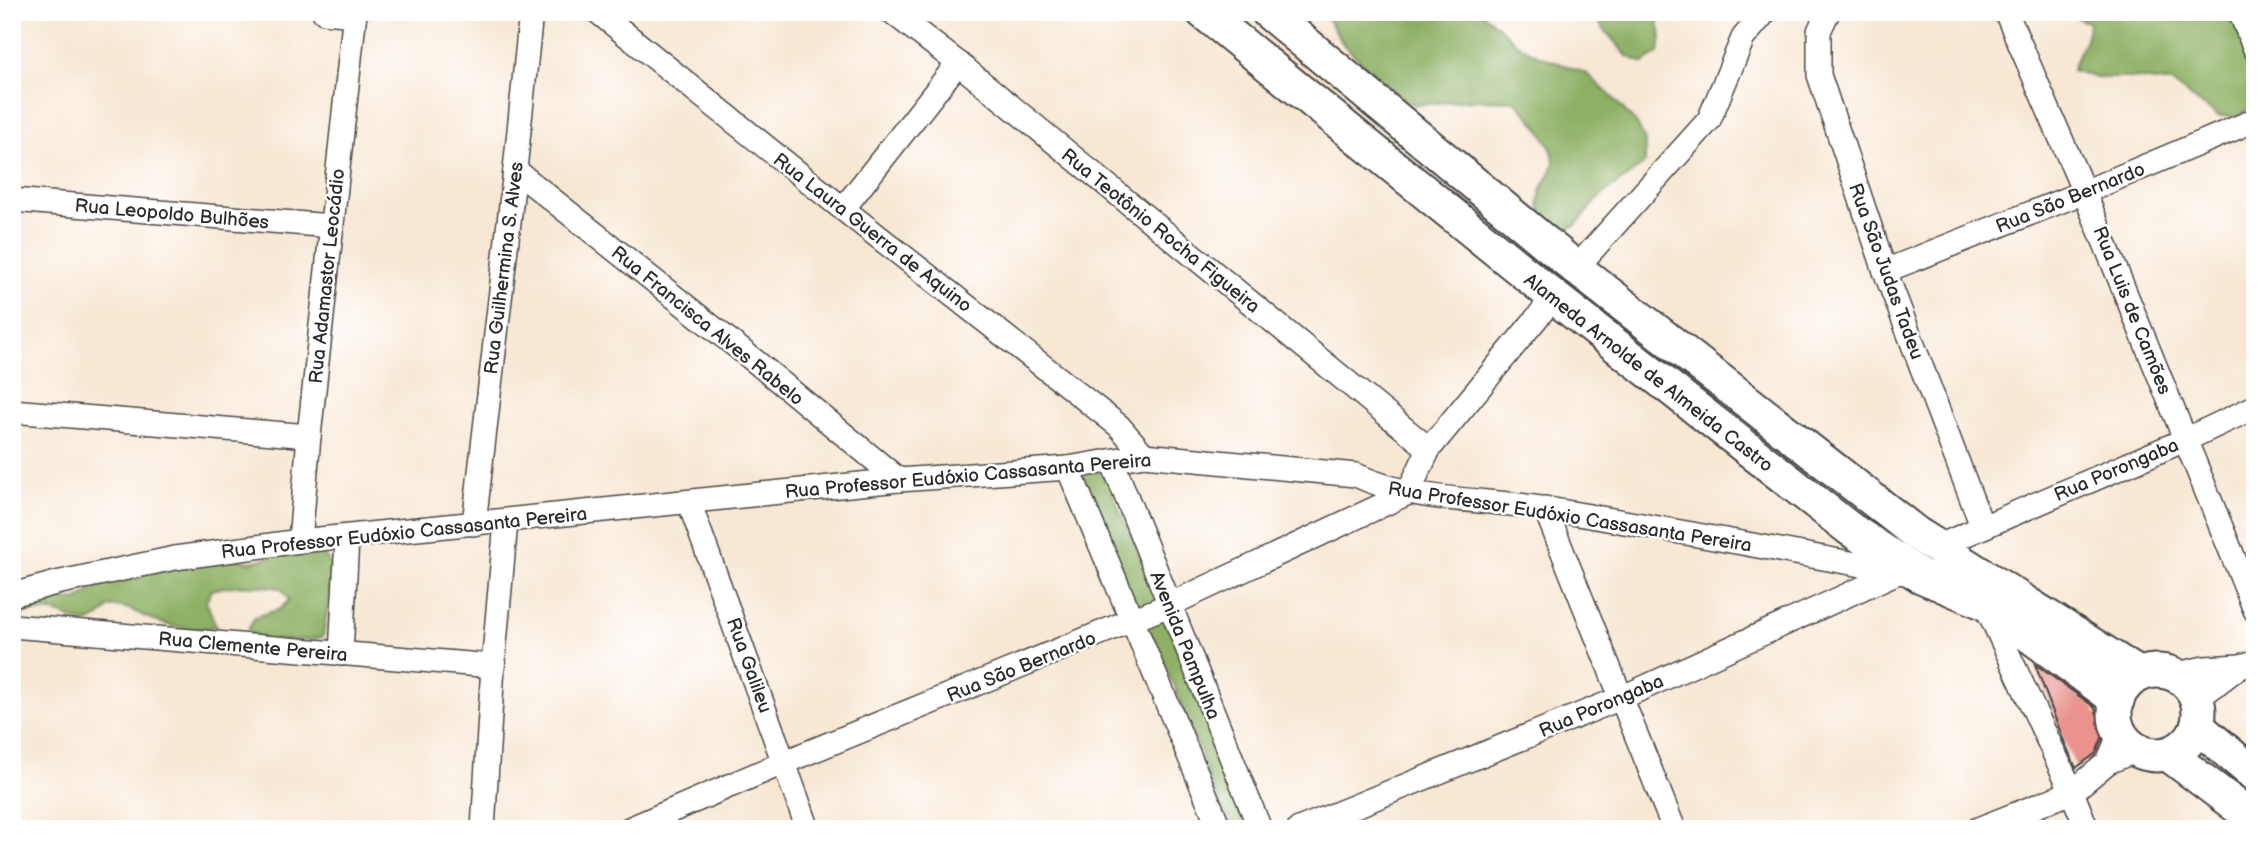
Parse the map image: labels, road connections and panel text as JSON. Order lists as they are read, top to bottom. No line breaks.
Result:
{"streets":{"main road":["Alameda Arnolde de Almeida Castro"],"street":["Rua São Bernardo","Rua Leopoldo Bulhões","Rua Teotônio Rocha Figueira","Rua Laura Guerra de Aquino","Rua Guilhermina S. Alves","Rua São Judas Tadeu","Rua Adamastor Leocádio","Rua Luis de Camões","Rua Francisca Alves Rabelo","Rua Porongaba","Rua Professor Eudóxio Cassasanta Pereira","Avenida Pampulha","Rua Clemente Pereira","Rua Galileu"]},"crossings":[["Rua São Bernardo","Rua São Judas Tadeu"],["Rua São Bernardo","Rua Luis de Camões"],["Rua São Bernardo","Rua Professor Eudóxio Cassasanta Pereira"],["Rua São Bernardo","Avenida Pampulha"],["Rua São Bernardo","Rua Galileu"],["Rua Leopoldo Bulhões","Rua Adamastor Leocádio"],["Rua Laura Guerra de Aquino","Rua Professor Eudóxio Cassasanta Pereira"],["Rua Guilhermina S. Alves","Rua Francisca Alves Rabelo"],["Rua Guilhermina S. Alves","Rua Professor Eudóxio Cassasanta Pereira"],["Rua São Judas Tadeu","Rua Porongaba"],["Rua Adamastor Leocádio","Rua Professor Eudóxio Cassasanta Pereira"],["Rua Luis de Camões","Rua Porongaba"],["Rua Francisca Alves Rabelo","Rua Professor Eudóxio Cassasanta Pereira"],["Alameda Arnolde de Almeida Castro","Rua Porongaba"],["Alameda Arnolde de Almeida Castro","Rua Professor Eudóxio Cassasanta Pereira"],["Rua Porongaba","Rua Professor Eudóxio Cassasanta Pereira"],["Rua Professor Eudóxio Cassasanta Pereira","Avenida Pampulha"],["Rua Professor Eudóxio Cassasanta Pereira","Rua Galileu"]]}
